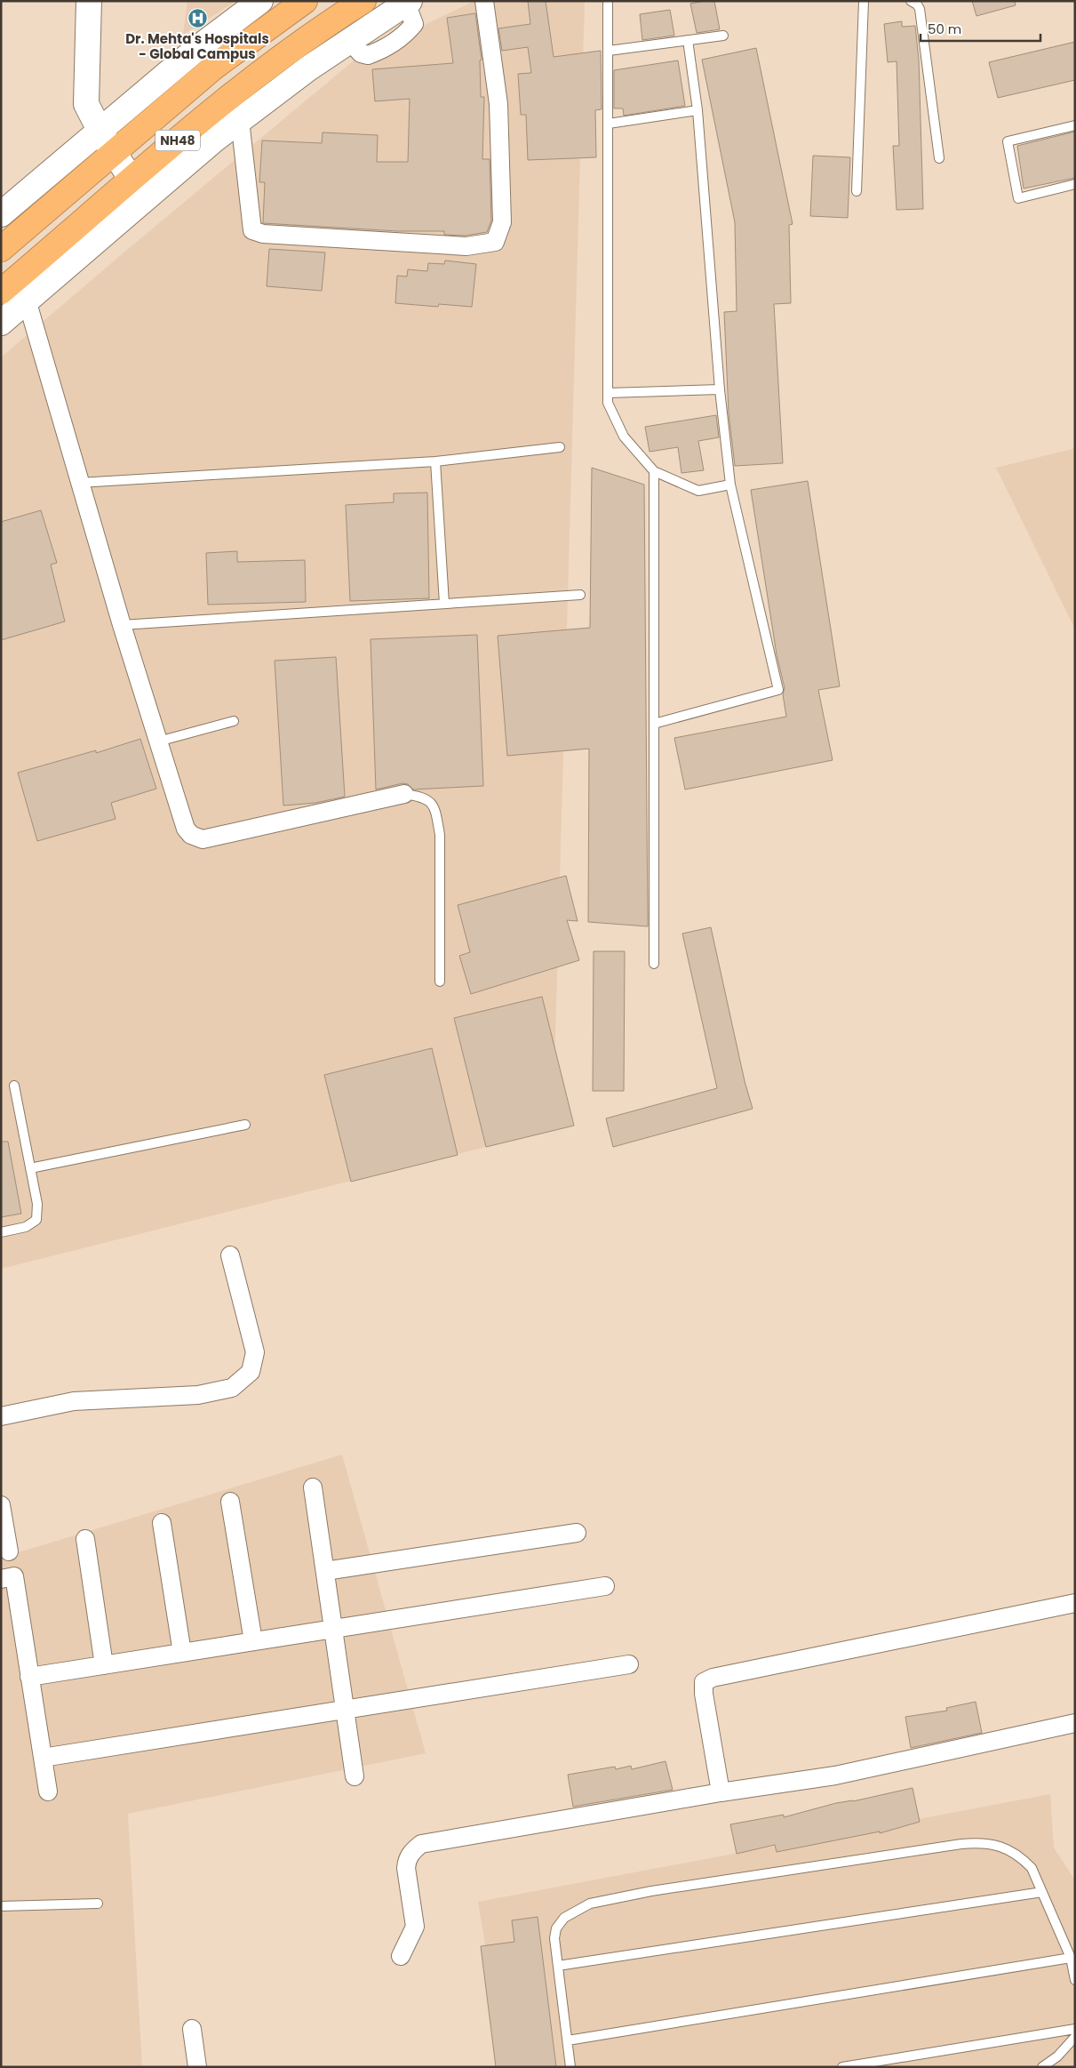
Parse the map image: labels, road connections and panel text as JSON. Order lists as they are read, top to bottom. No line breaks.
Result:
{"streets":{"highway":["NH48"]},"places":{"hospital":["Dr. Mehta's Hospitals - Global Campus"]},"scale_bar":"50 m"}
